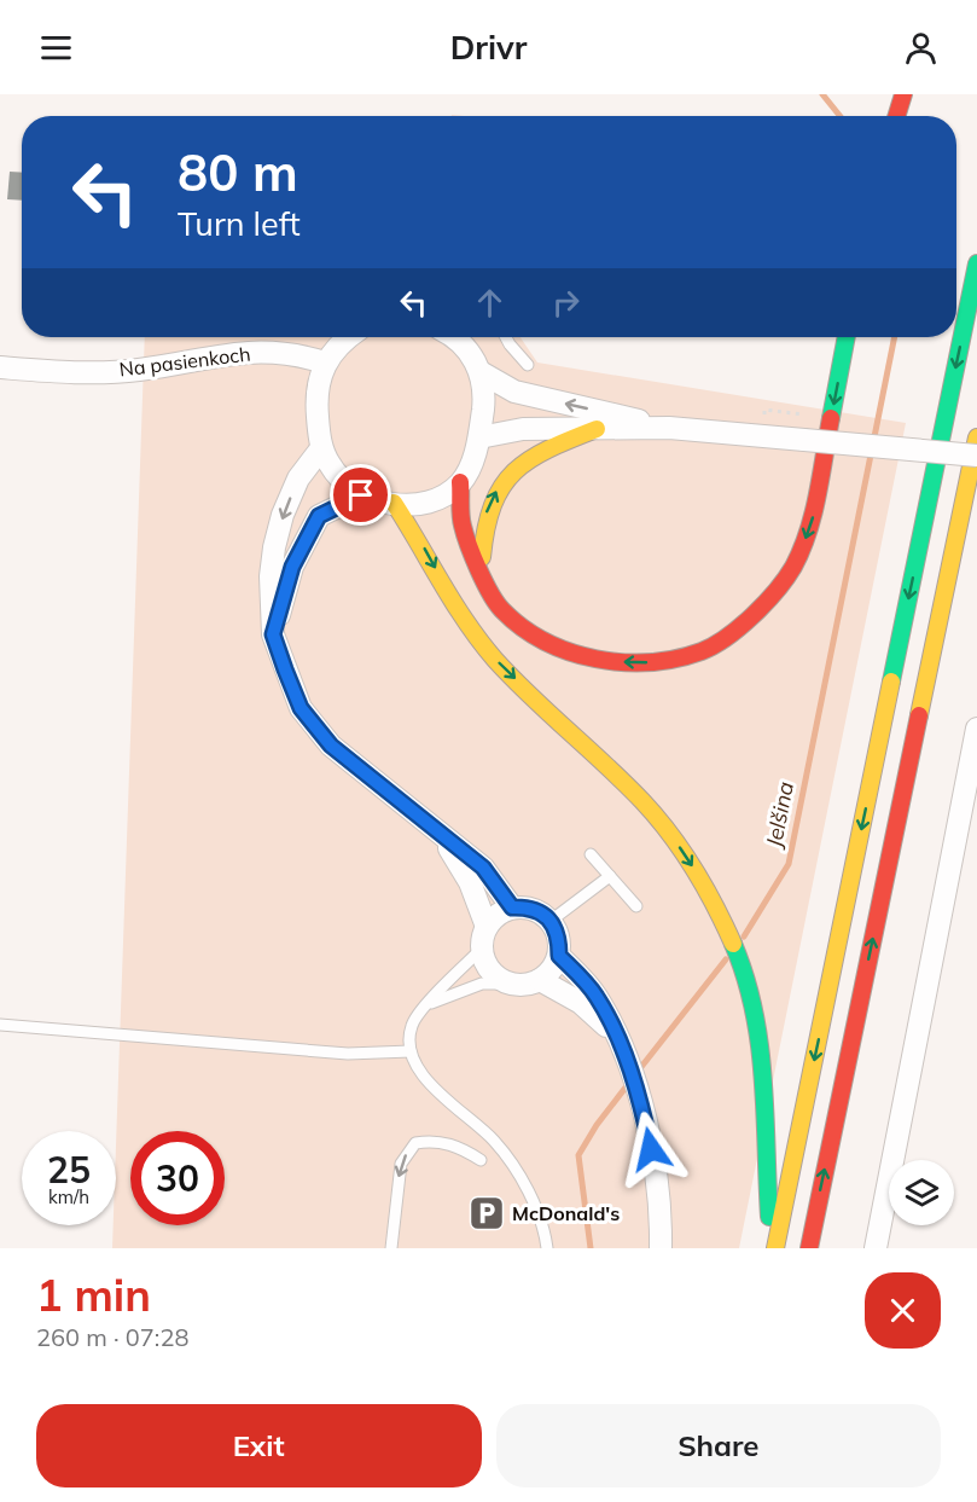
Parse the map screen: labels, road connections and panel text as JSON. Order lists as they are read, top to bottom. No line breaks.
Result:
{"streets":{"street":["Na pasienkoch"]},"water":["Jelšina"],"places":{"parking":["McDonald's"]},"page":{"header":"Drivr","turn":["80 m","Turn left"],"speed":"25 km/h","limit":"30","heading":["1 min","260 m · 07:28"],"buttons":["Exit","Share"]}}
